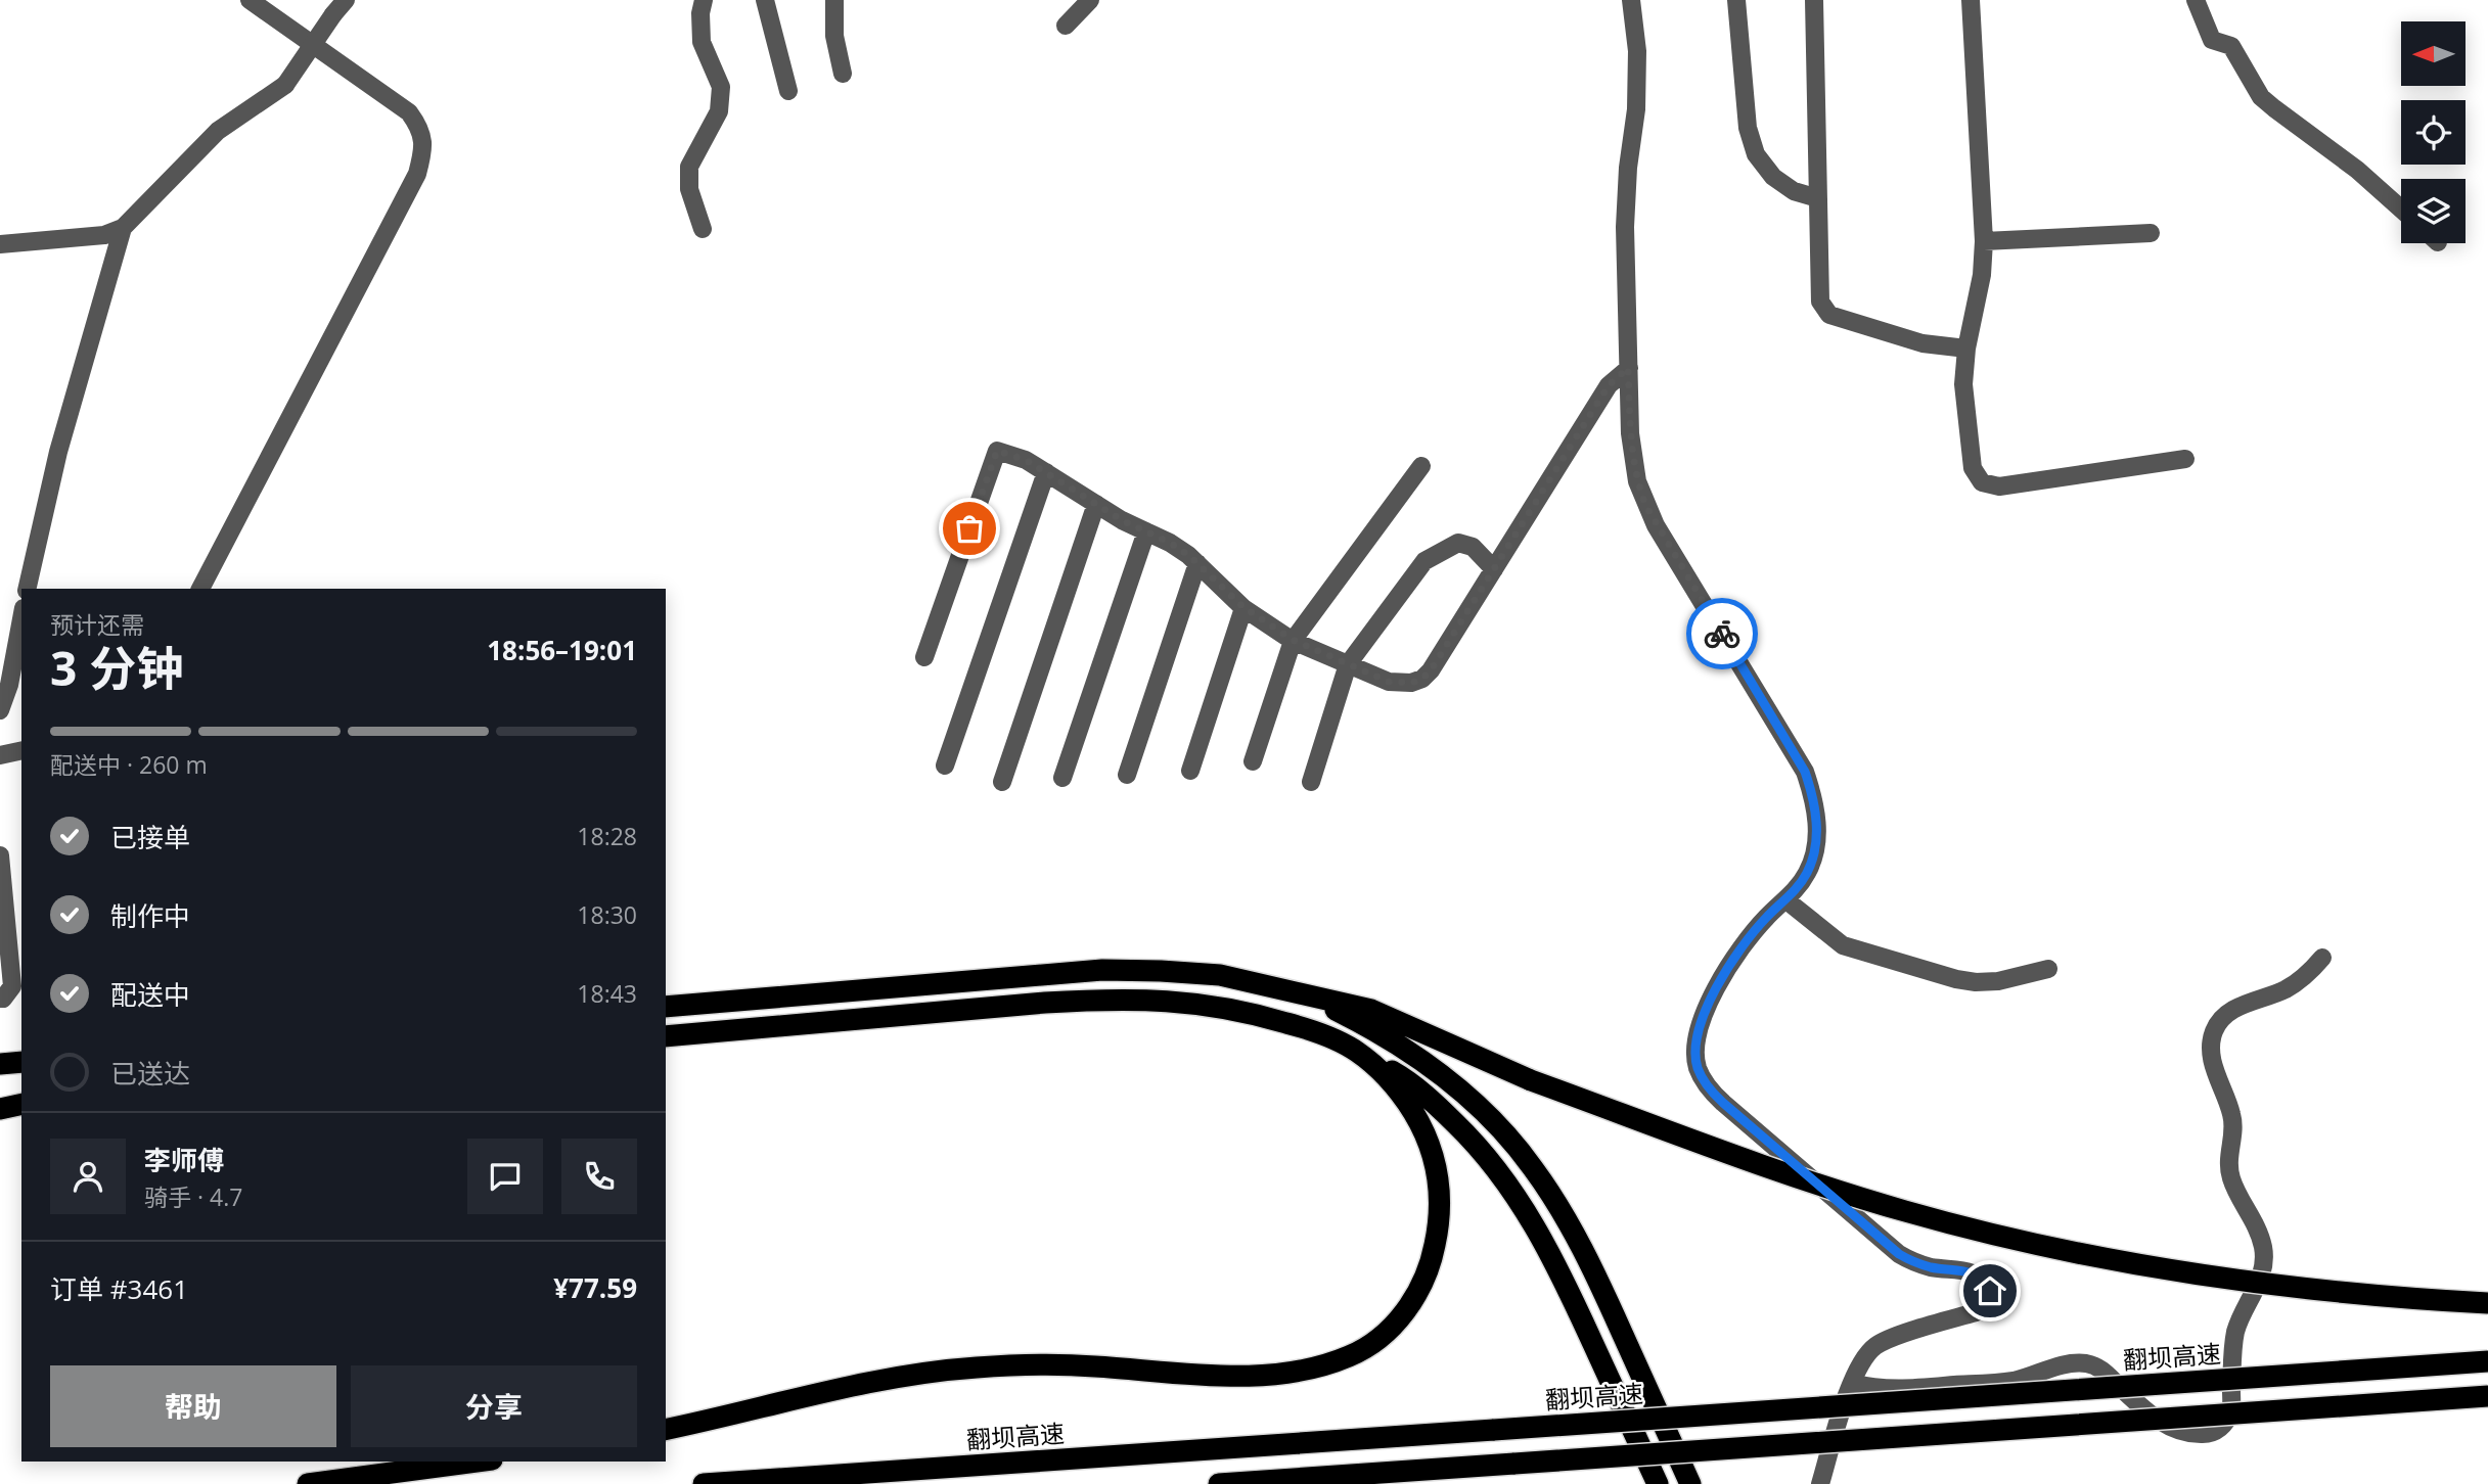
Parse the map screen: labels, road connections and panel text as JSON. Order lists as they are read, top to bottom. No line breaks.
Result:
{"streets":{"highway":["翻坝高速"]},"north":"left","page":{"heading":["3 分钟","预计还需","18:56–19:01"],"panel":["李师傅","骑手 · 4.7","订单 #3461","¥77.59"],"bar":"配送中 · 260 m","list":[["已接单","18:28"],["制作中","18:30"],["配送中","18:43"],"已送达"],"buttons":["帮助","分享"]}}
